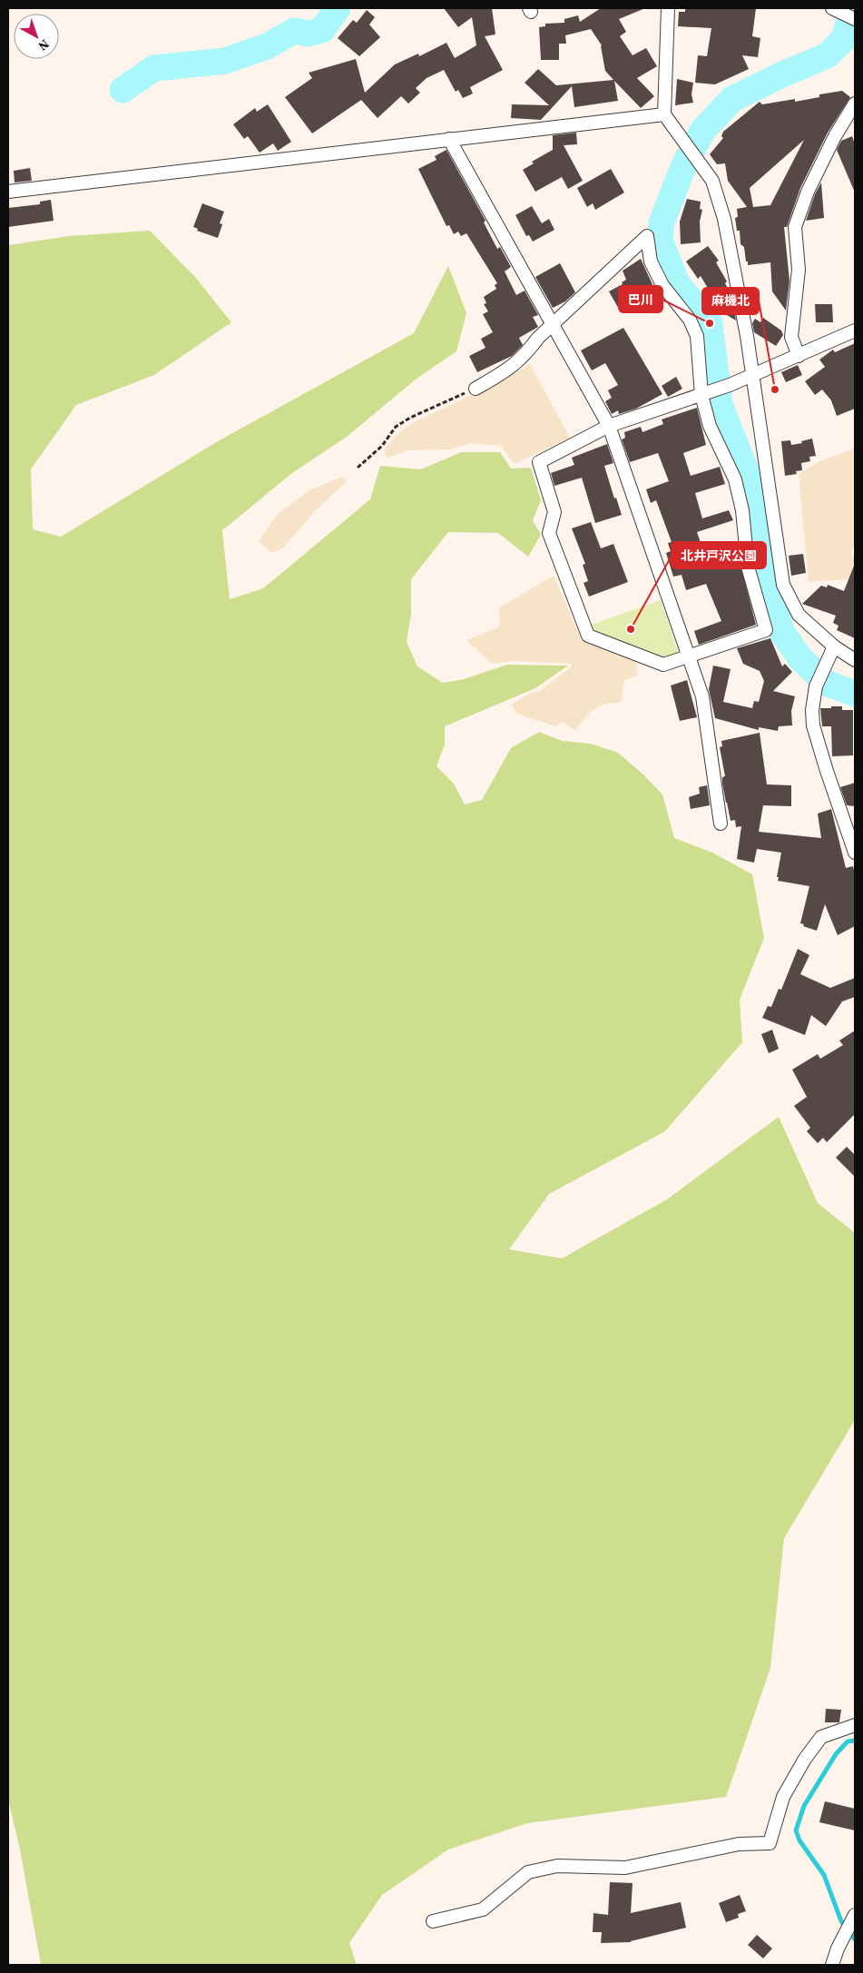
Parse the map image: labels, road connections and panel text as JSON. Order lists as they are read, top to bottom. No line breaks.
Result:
{"places":["巴川","麻機北","北井戸沢公園"],"north":"bottom right"}
